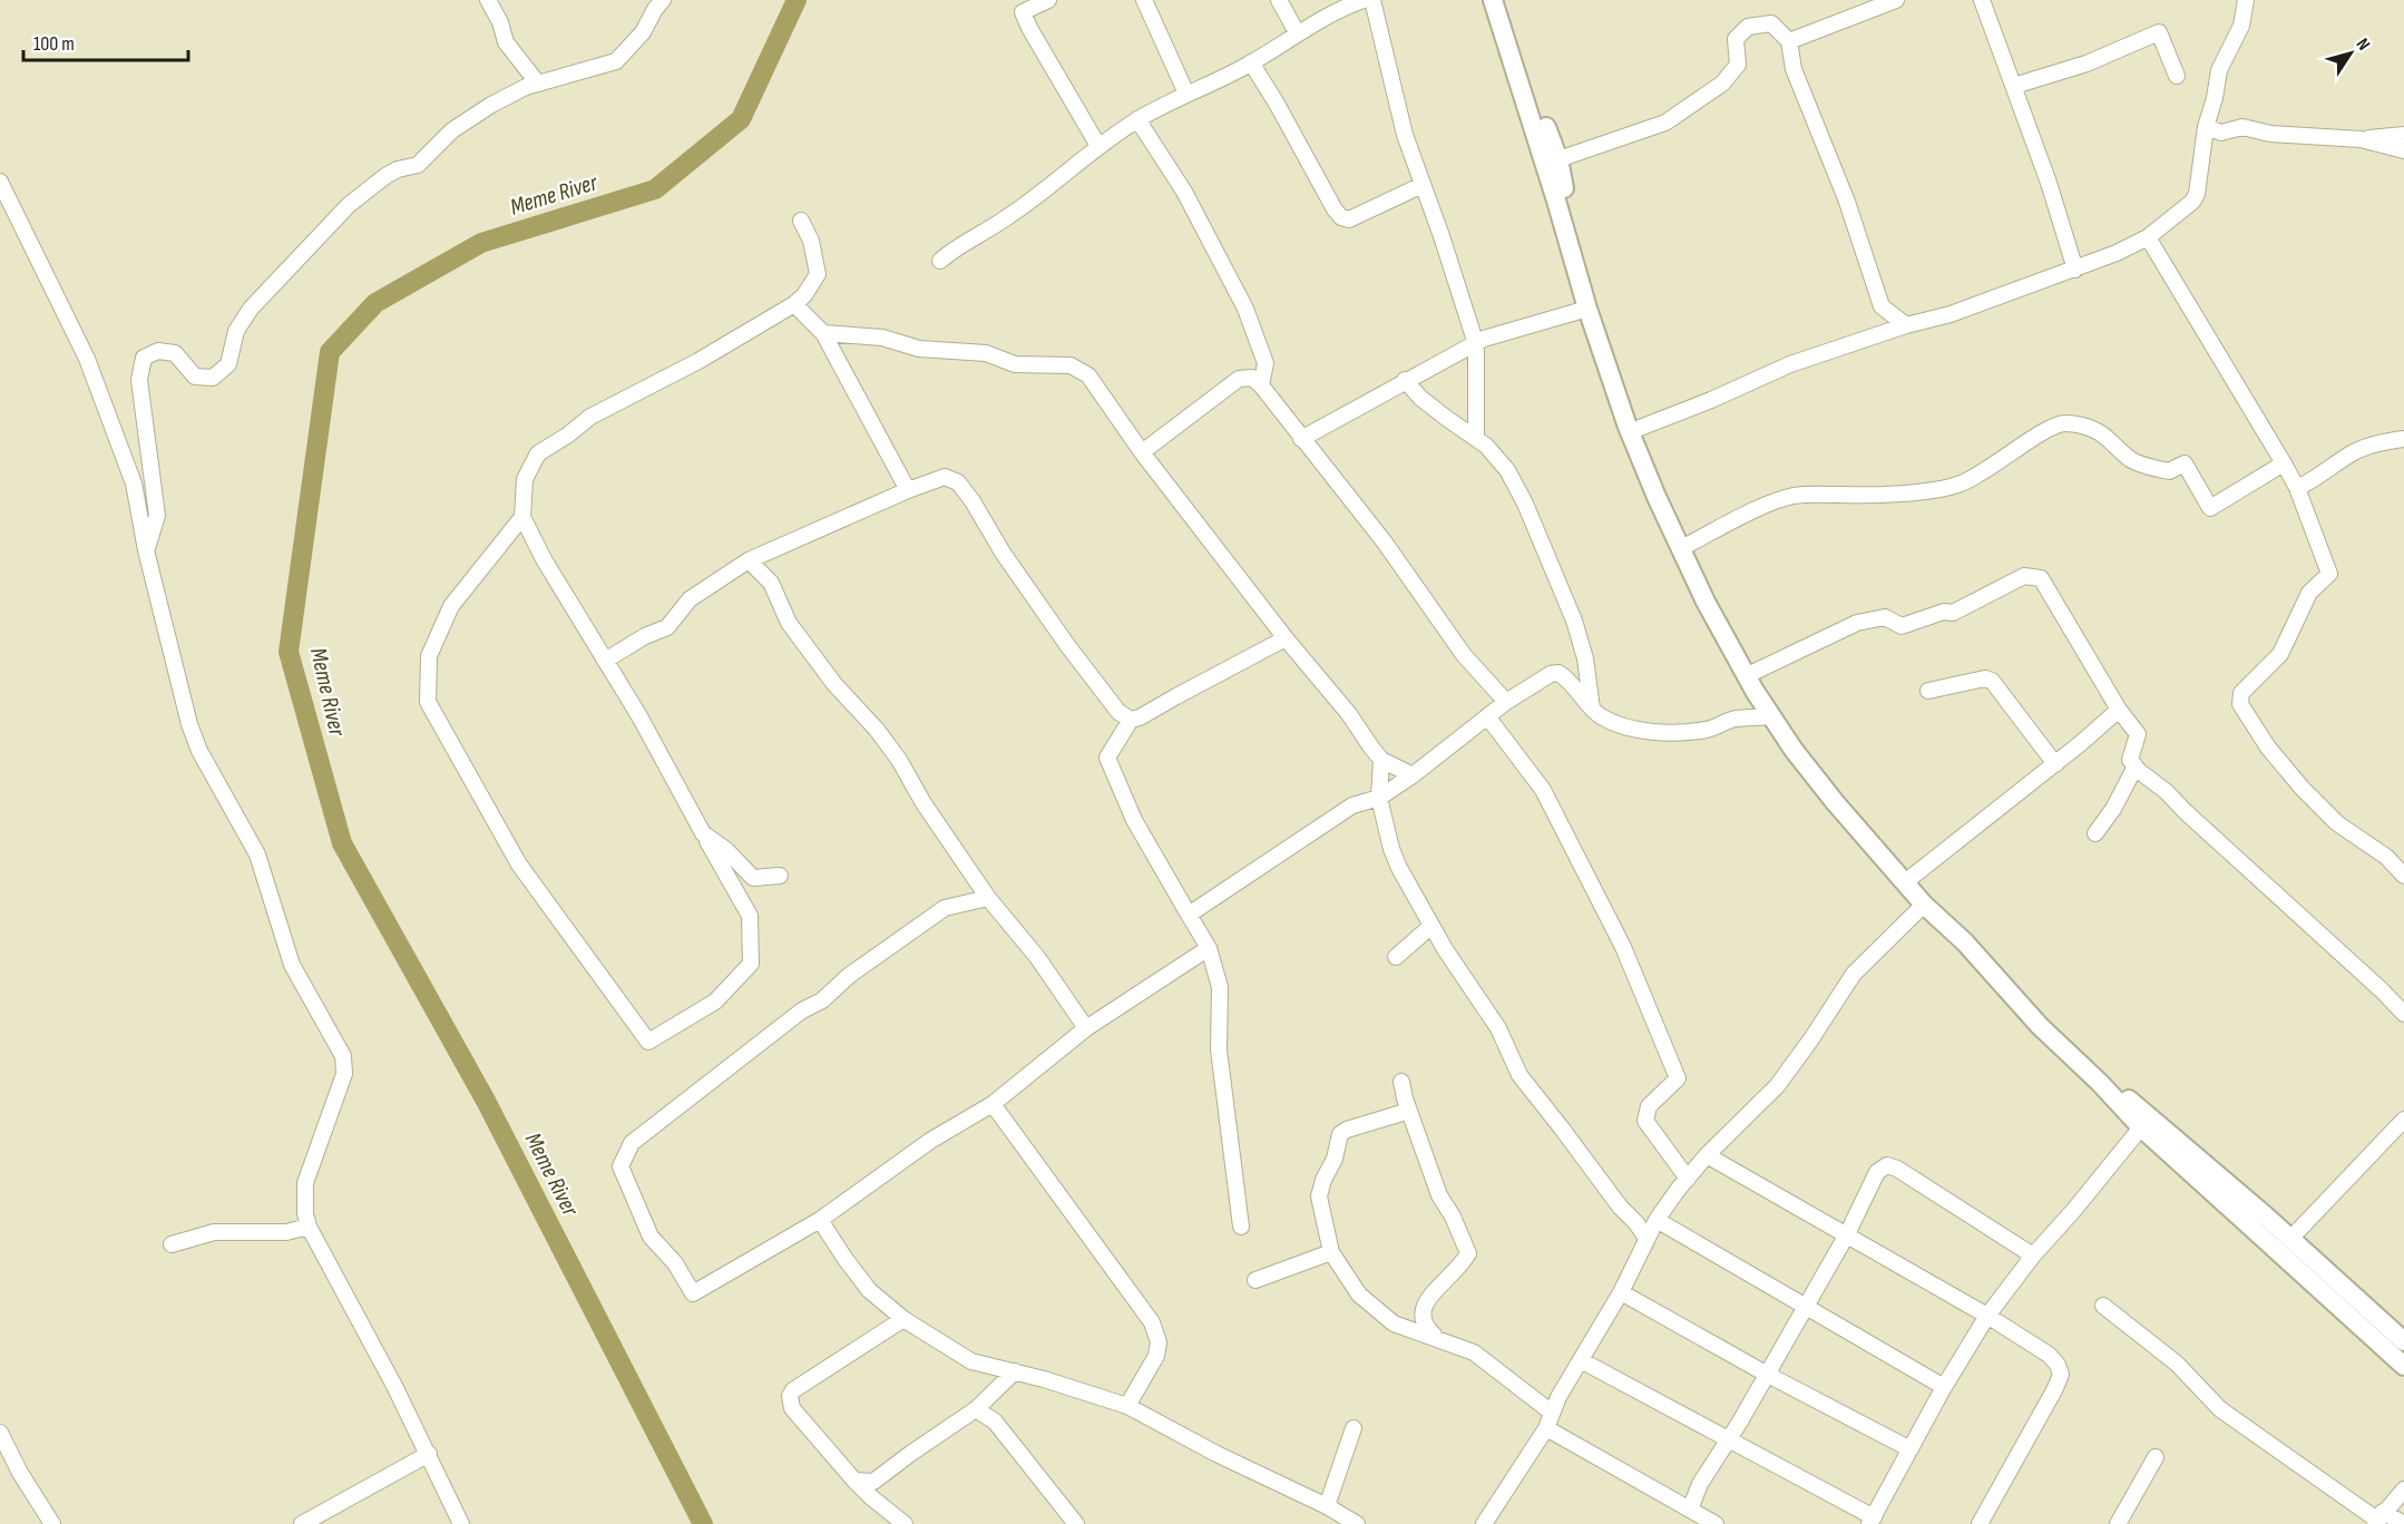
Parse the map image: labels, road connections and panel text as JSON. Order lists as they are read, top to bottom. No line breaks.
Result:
{"water":["Meme River"],"scale_bar":"100 m","north":"top right"}
